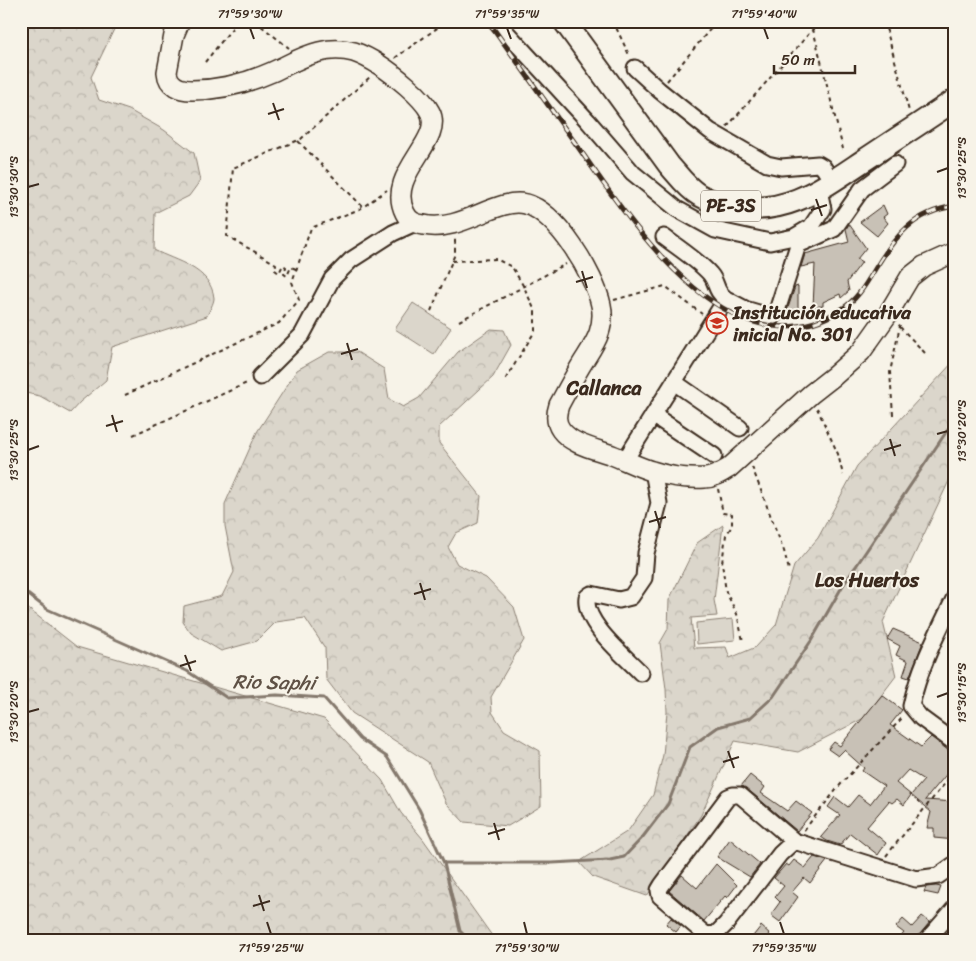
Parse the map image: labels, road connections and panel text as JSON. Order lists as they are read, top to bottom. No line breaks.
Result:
{"streets":{"highway":["PE-3S"]},"districts":["Callanca","Los Huertos"],"water":["Rio Saphi"],"places":{"school or university":["Institución educativa inicial No. 301"]},"scale_bar":"50 m","coordinates":["71°59'30\"W","71°59'35\"W","71°59'40\"W","13°30'25\"S","13°30'30\"S","13°30'20\"S","13°30'15\"S","71°59'25\"W"]}
